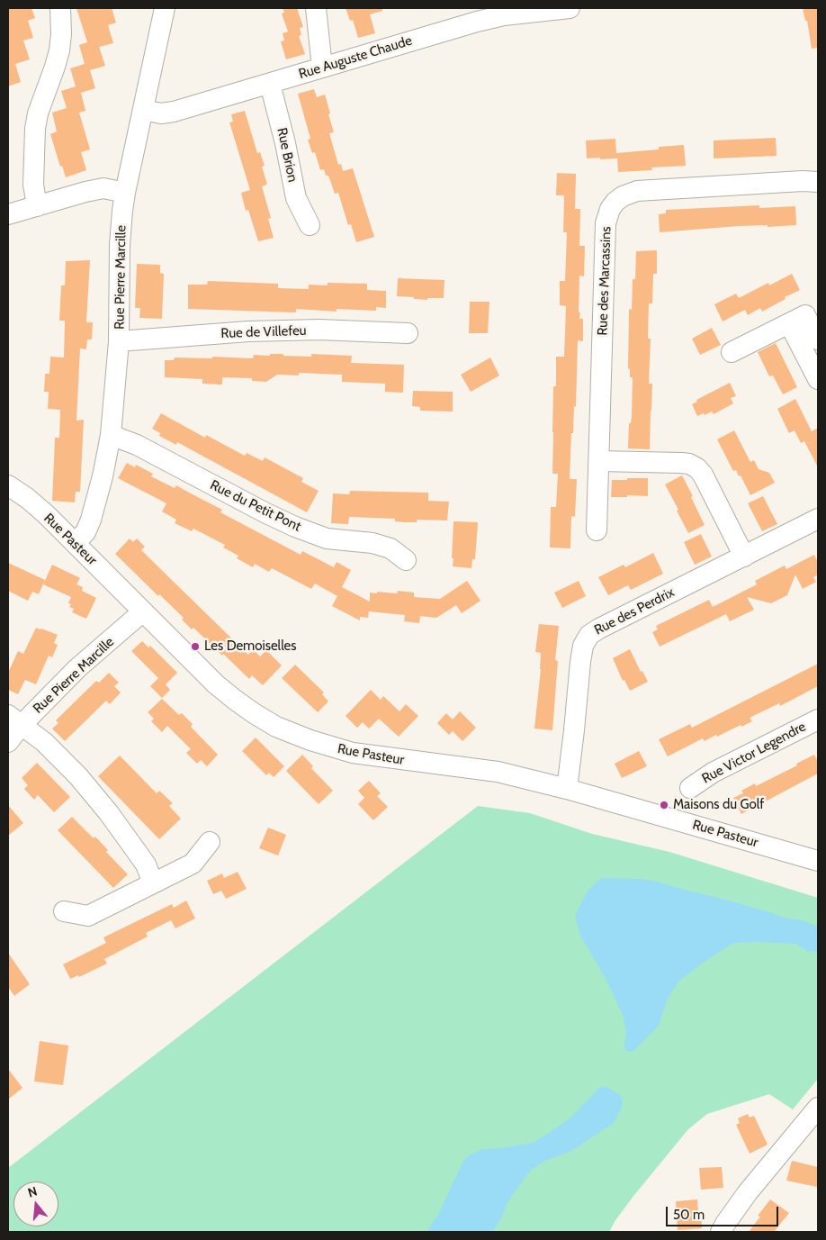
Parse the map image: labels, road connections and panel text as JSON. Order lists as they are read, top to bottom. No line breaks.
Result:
{"streets":{"street":["Rue Auguste Chaude","Rue Brion","Rue Pierre Marcille","Rue des Marcassins","Rue de Villefeu","Rue du Petit Pont","Rue Pasteur","Rue des Perdrix","Rue Victor Legendre"]},"crossings":[["Rue Auguste Chaude","Rue Brion"],["Rue Auguste Chaude","Rue Pierre Marcille"],["Rue Pierre Marcille","Rue de Villefeu"],["Rue Pierre Marcille","Rue du Petit Pont"],["Rue Pierre Marcille","Rue Pasteur"],["Rue Pasteur","Rue des Perdrix"]],"places":["Les Demoiselles","Maisons du Golf"],"scale_bar":"50 m","north":"top"}
